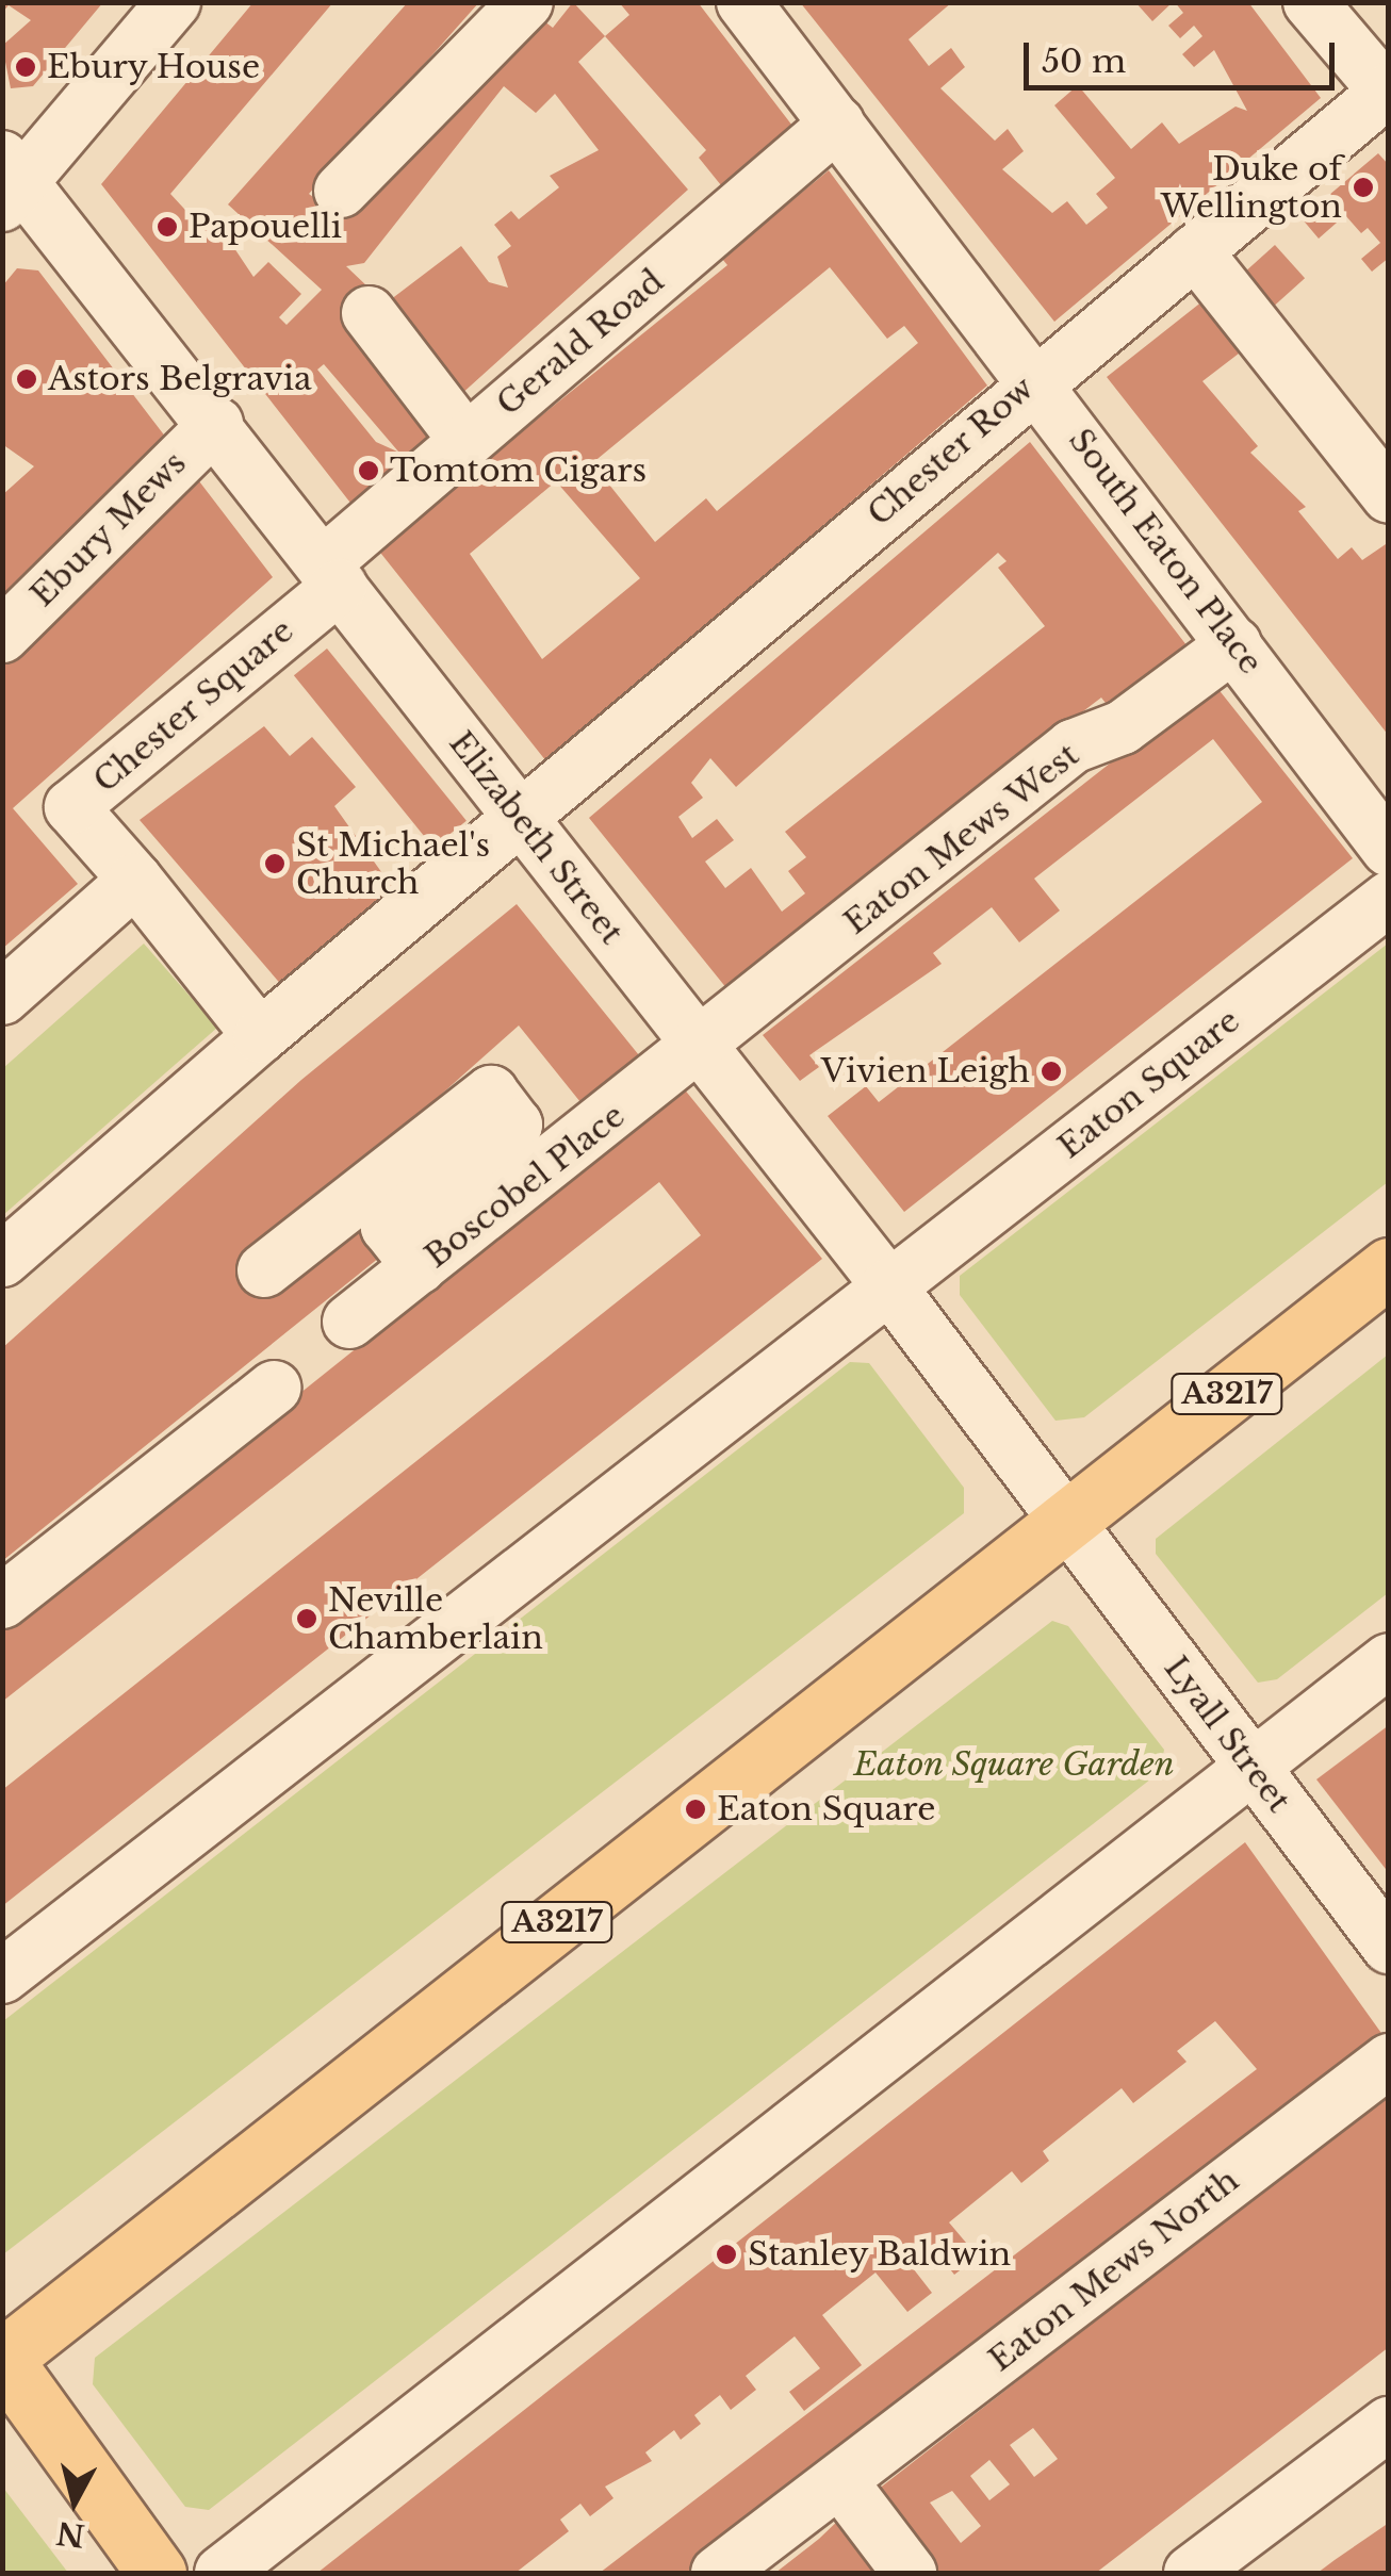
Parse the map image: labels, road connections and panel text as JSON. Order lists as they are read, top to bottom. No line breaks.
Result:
{"streets":{"main road":["A3217"],"street":["Gerald Road","Chester Row","Ebury Mews","South Eaton Place","Chester Square","Elizabeth Street","Eaton Mews West","Eaton Square","Boscobel Place","Lyall Street","Eaton Mews North"]},"crossings":[["Gerald Road","South Eaton Place"],["Gerald Road","Chester Square"],["Gerald Road","Elizabeth Street"],["Chester Row","South Eaton Place"],["Chester Row","Elizabeth Street"],["Ebury Mews","Elizabeth Street"],["South Eaton Place","Eaton Mews West"],["Chester Square","Elizabeth Street"],["Elizabeth Street","Eaton Mews West"],["Elizabeth Street","Eaton Square"],["Elizabeth Street","Boscobel Place"],["Elizabeth Street","A3217"],["Elizabeth Street","Lyall Street"],["Eaton Mews West","Boscobel Place"],["A3217","Lyall Street"]],"parks":["Eaton Square Garden"],"places":["Ebury House","Duke of Wellington","Papouelli","Astors Belgravia","Tomtom Cigars","St Michael's Church","Vivien Leigh","Neville Chamberlain","Eaton Square","Stanley Baldwin"],"scale_bar":"50 m","north":"bottom"}
